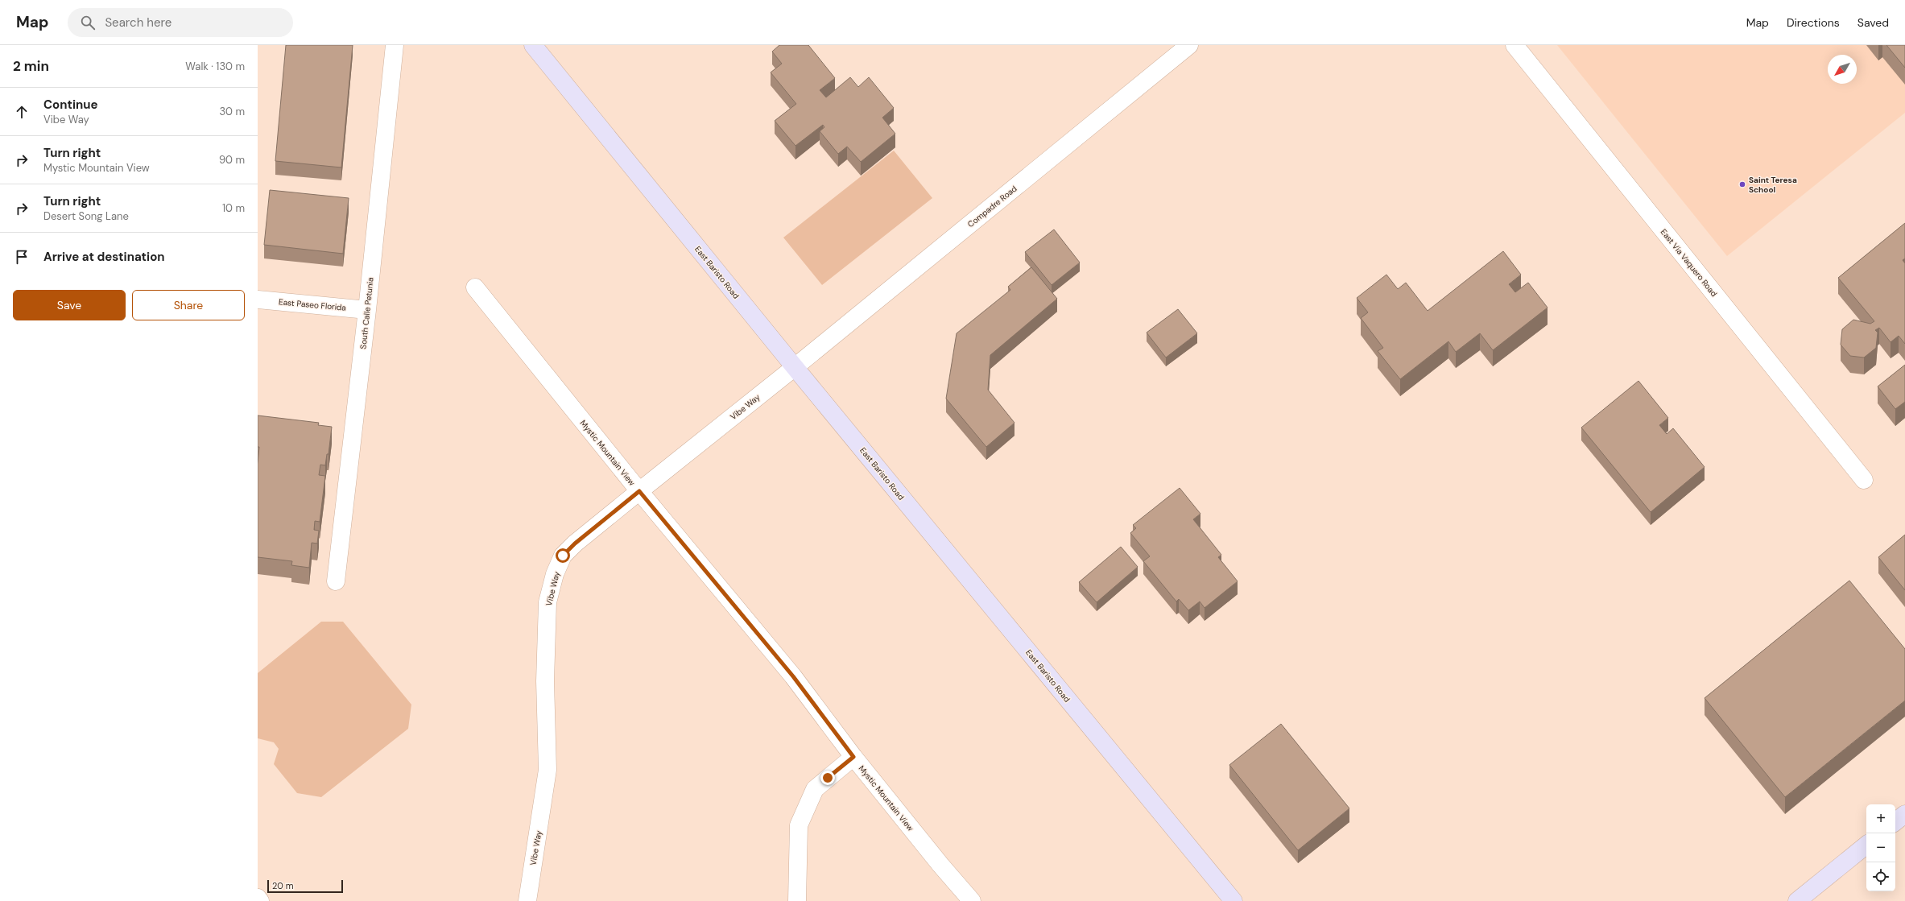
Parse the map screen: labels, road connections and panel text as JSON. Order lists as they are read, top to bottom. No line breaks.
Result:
{"streets":{"street":["Compadre Road","East Via Vaquero Road","East Baristo Road","East Paseo Florida","South Calle Petunia","Vibe Way","Mystic Mountain View"]},"crossings":[["Compadre Road","East Baristo Road"],["Compadre Road","Vibe Way"],["East Baristo Road","Vibe Way"],["East Paseo Florida","South Calle Petunia"],["Vibe Way","Mystic Mountain View"]],"places":["Saint Teresa School"],"scale_bar":"20 m","north":"bottom left","page":{"header":"Map","search":"Search here","nav":["Map","Directions","Saved"],"heading":["2 min","Walk · 130 m"],"list":[["Continue","Vibe Way","30 m"],["Turn right","Mystic Mountain View","90 m"],["Turn right","Desert Song Lane","10 m"],"Arrive at destination"],"buttons":["Save","Share"],"map_buttons":["+","−"],"scale":"20 m"}}
